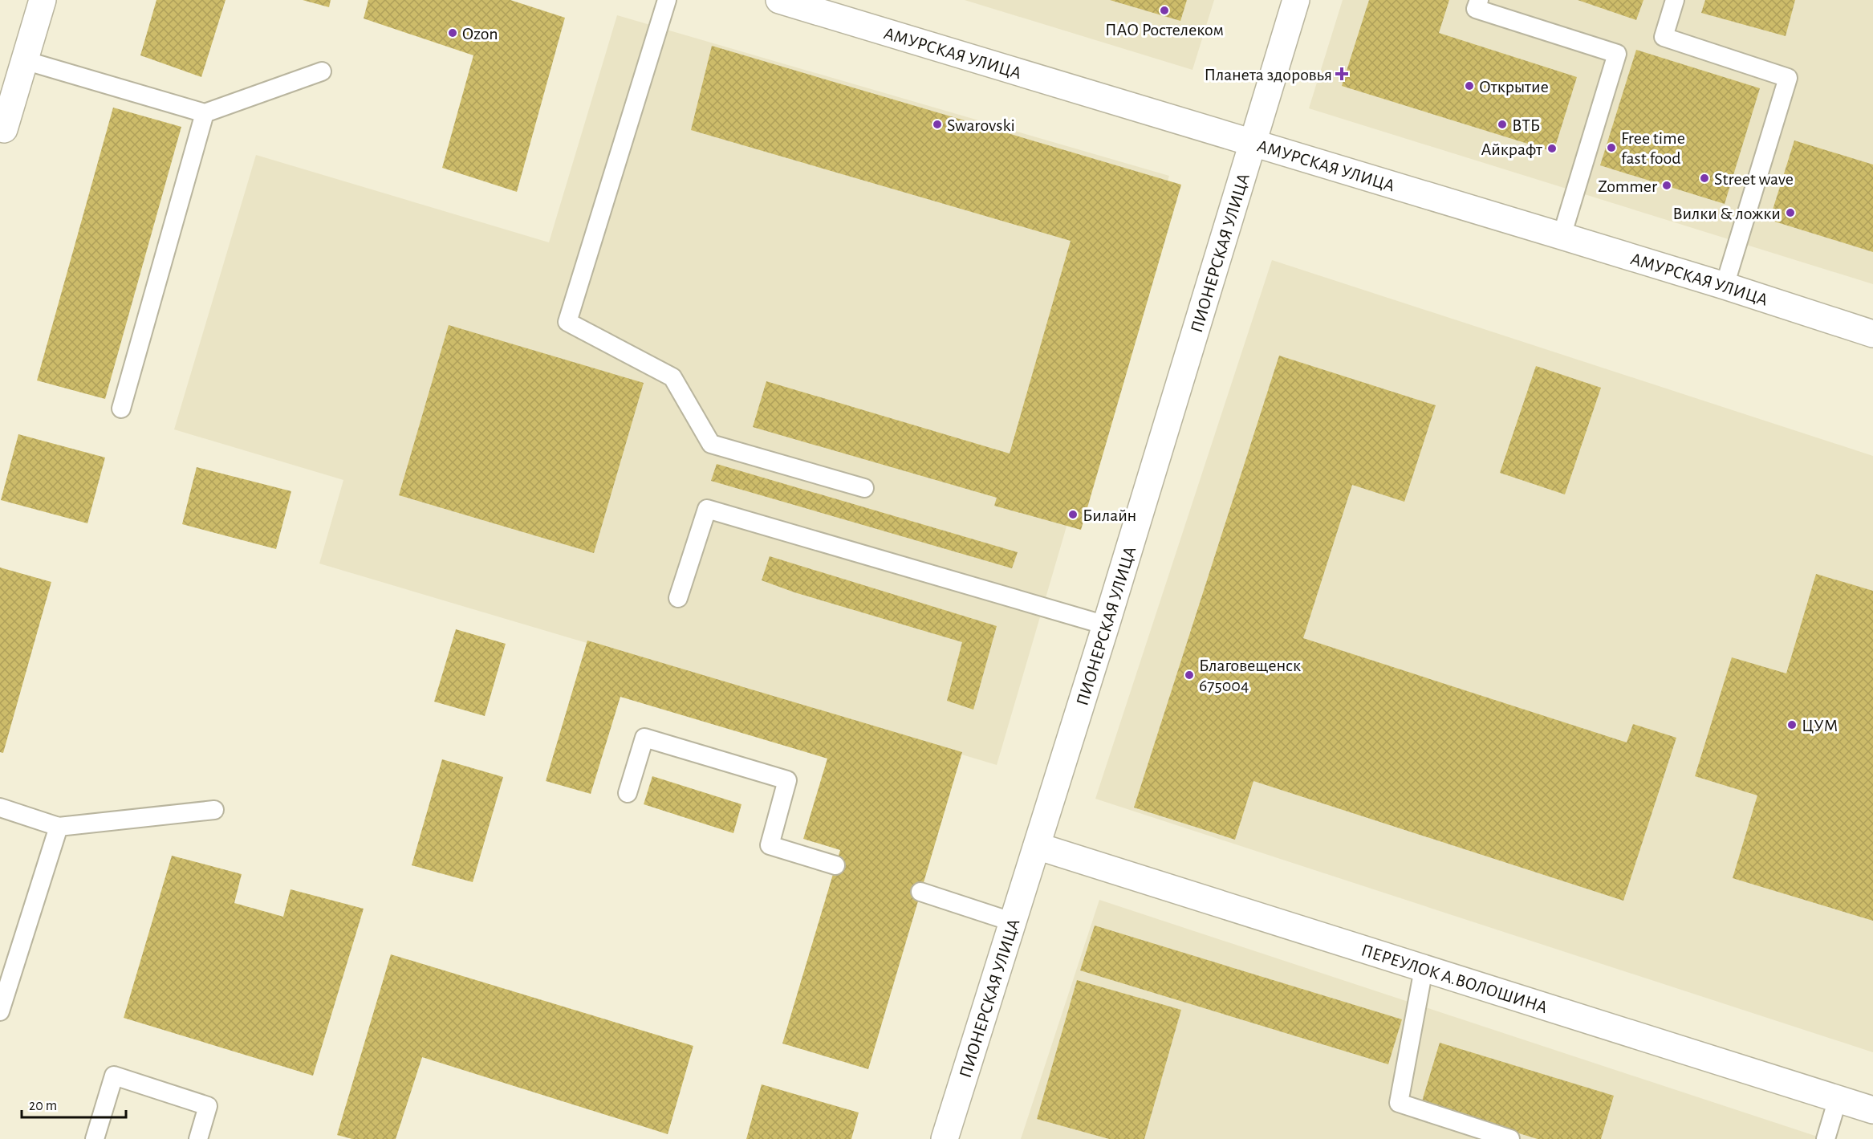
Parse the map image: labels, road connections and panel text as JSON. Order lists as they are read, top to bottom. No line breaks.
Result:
{"streets":{"street":["АМУРСКАЯ УЛИЦА","ПИОНЕРСКАЯ УЛИЦА","ПЕРЕУЛОК А.ВОЛОШИНА"]},"crossings":[["АМУРСКАЯ УЛИЦА","ПИОНЕРСКАЯ УЛИЦА"],["ПИОНЕРСКАЯ УЛИЦА","ПЕРЕУЛОК А.ВОЛОШИНА"]],"places":{"other":["ПАО Ростелеком","Ozon","Открытие","Swarovski","ВТБ","Free time fast food","Айкрафт","Street wave","Zommer","Вилки & ложки","Билайн","Благовещенск 675004","ЦУМ"],"health":["Планета здоровья"]},"scale_bar":"20 m"}
